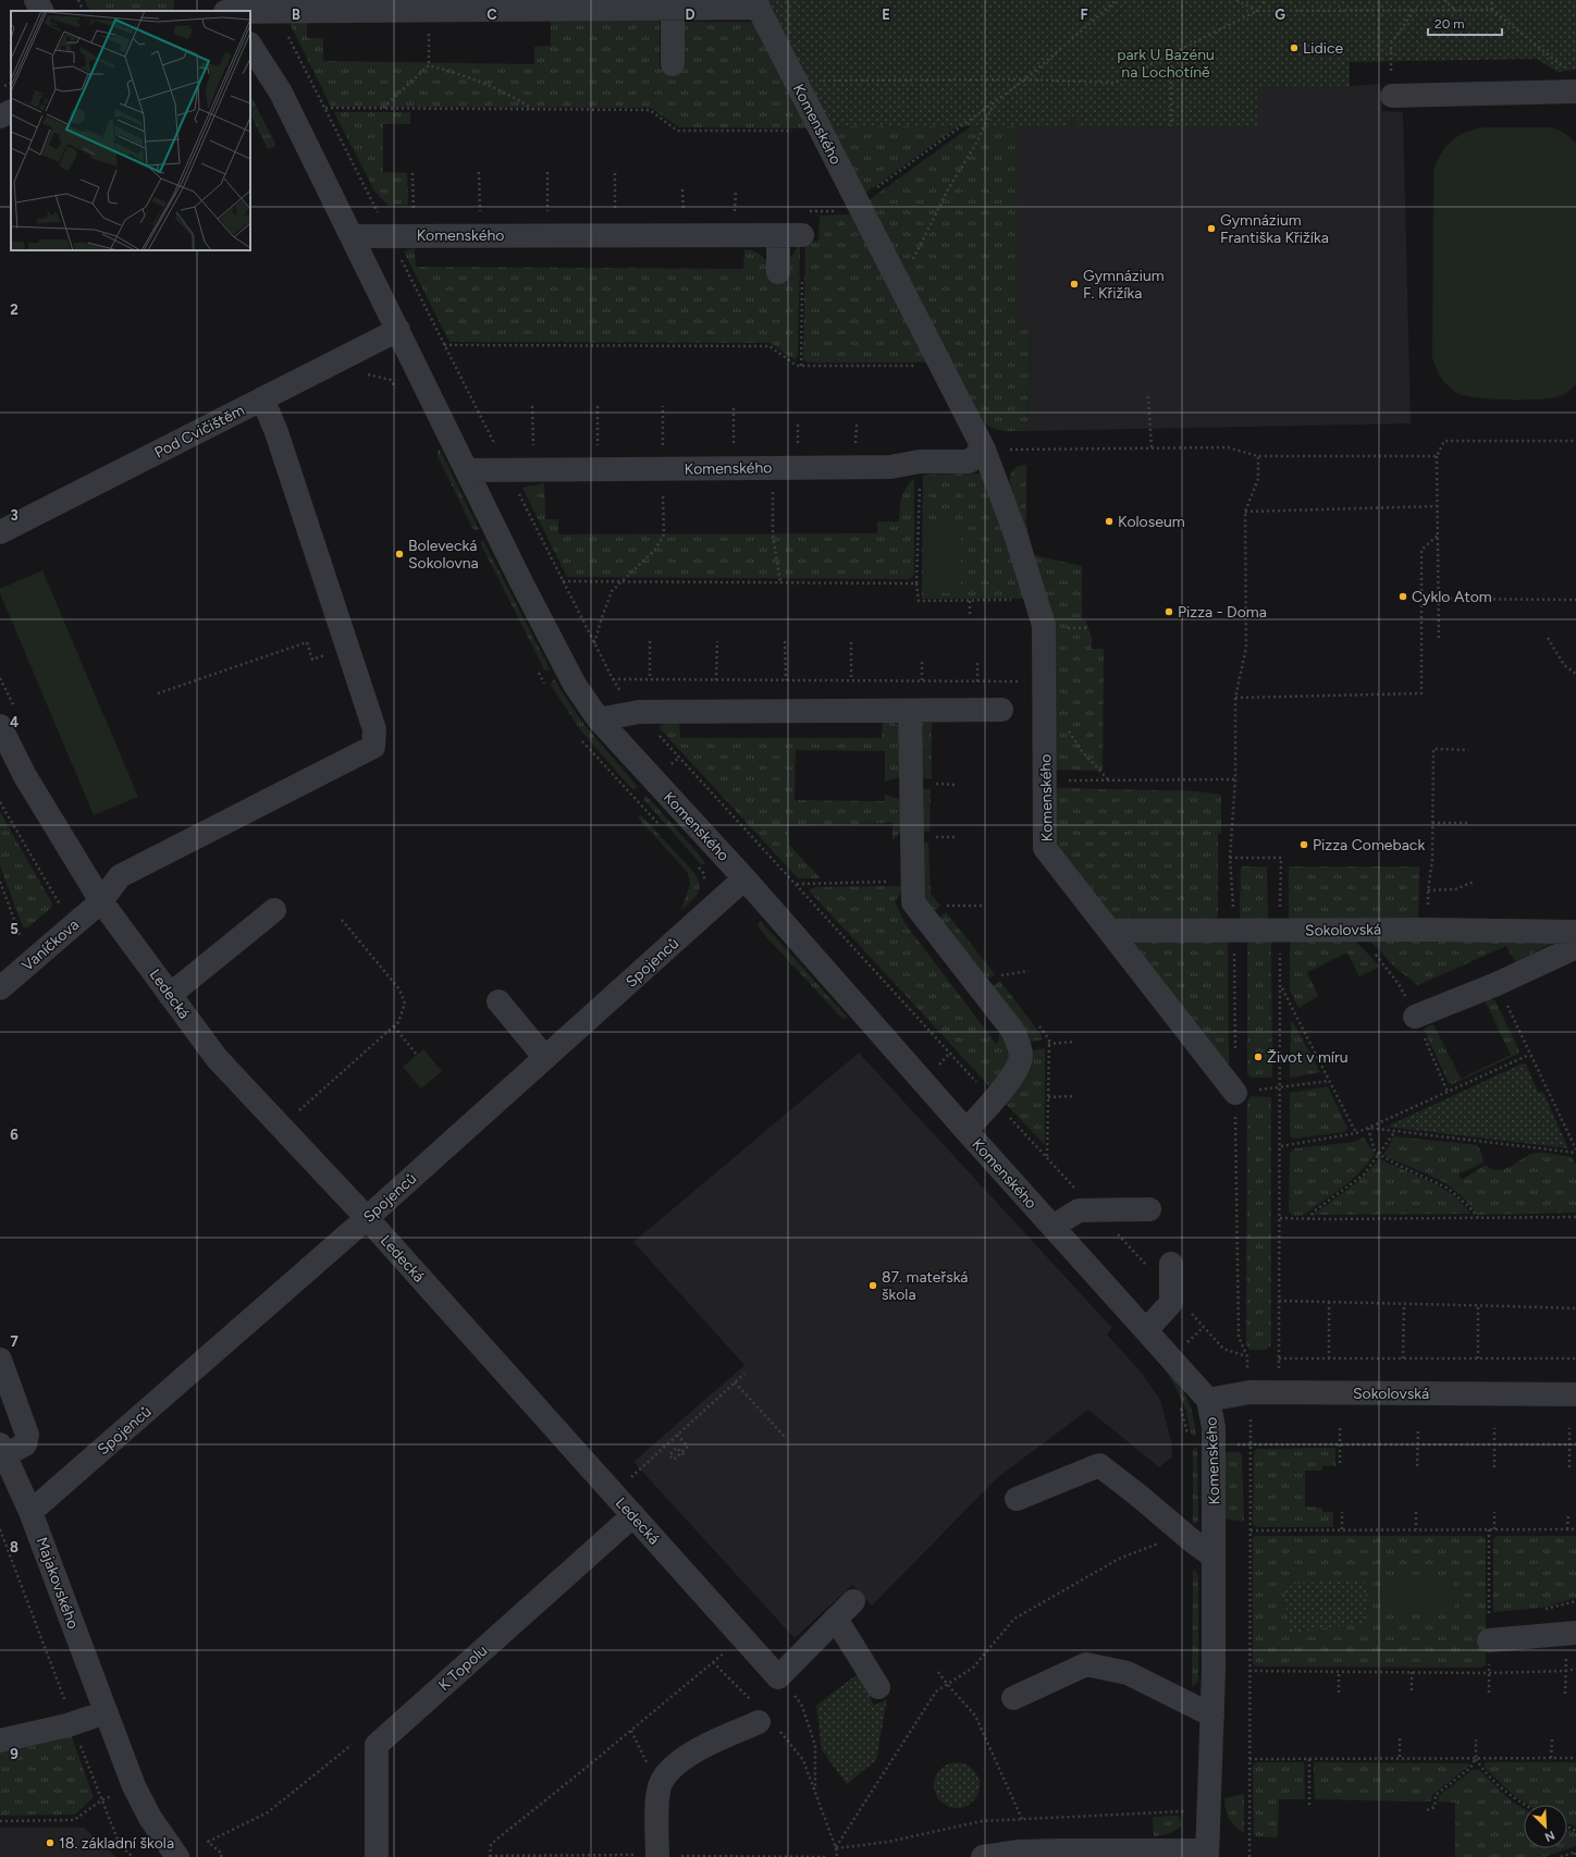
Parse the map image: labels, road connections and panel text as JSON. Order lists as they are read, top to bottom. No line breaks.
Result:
{"streets":{"street":["Komenského","Pod Cvičištěm","Sokolovská","Vaníčkova","Spojenců","Ledecká","Majakovského","K Topolu"]},"crossings":[["Komenského","Pod Cvičištěm"],["Komenského","Sokolovská"],["Komenského","Spojenců"],["Pod Cvičištěm","Vaníčkova"],["Vaníčkova","Ledecká"],["Spojenců","Ledecká"],["Spojenců","Majakovského"],["Ledecká","K Topolu"]],"parks":["park U Bazénu na Lochotíně"],"places":["Lidice","Gymnázium Františka Křižíka","Gymnázium F. Křižíka","Koloseum","Bolevecká Sokolovna","Cyklo Atom","Pizza - Doma","Pizza Comeback","Život v míru","87. mateřská škola","18. základní škola"],"scale_bar":"20 m","north":"bottom right","grid":{"columns":["B","C","D","E","F","G"],"rows":["2","3","4","5","6","7","8","9"]}}
